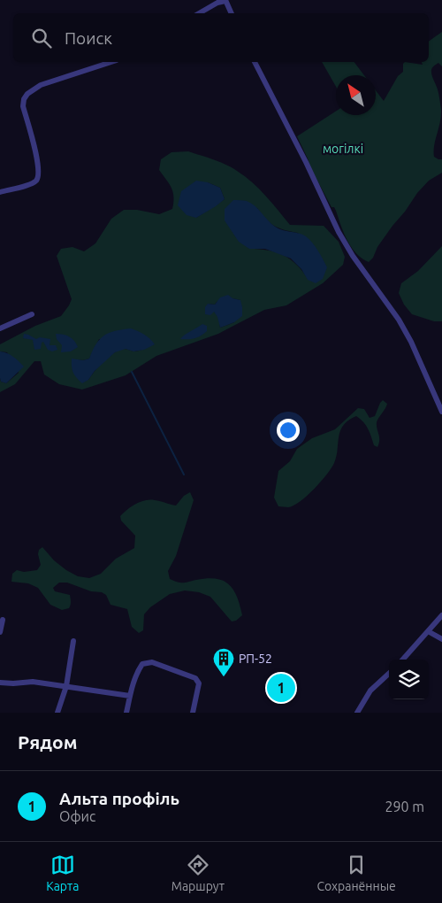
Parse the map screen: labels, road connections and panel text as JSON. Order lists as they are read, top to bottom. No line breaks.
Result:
{"parks":["могілкі"],"places":{"building":["РП-52"]},"north":"top left","page":{"search":"Поиск","pins":"1","heading":"Рядом","list":[{"mark":"1","name":"Альта профіль","note":"Офис","value":"290 m"}],"nav":["Карта","Маршрут","Сохранённые"]}}
